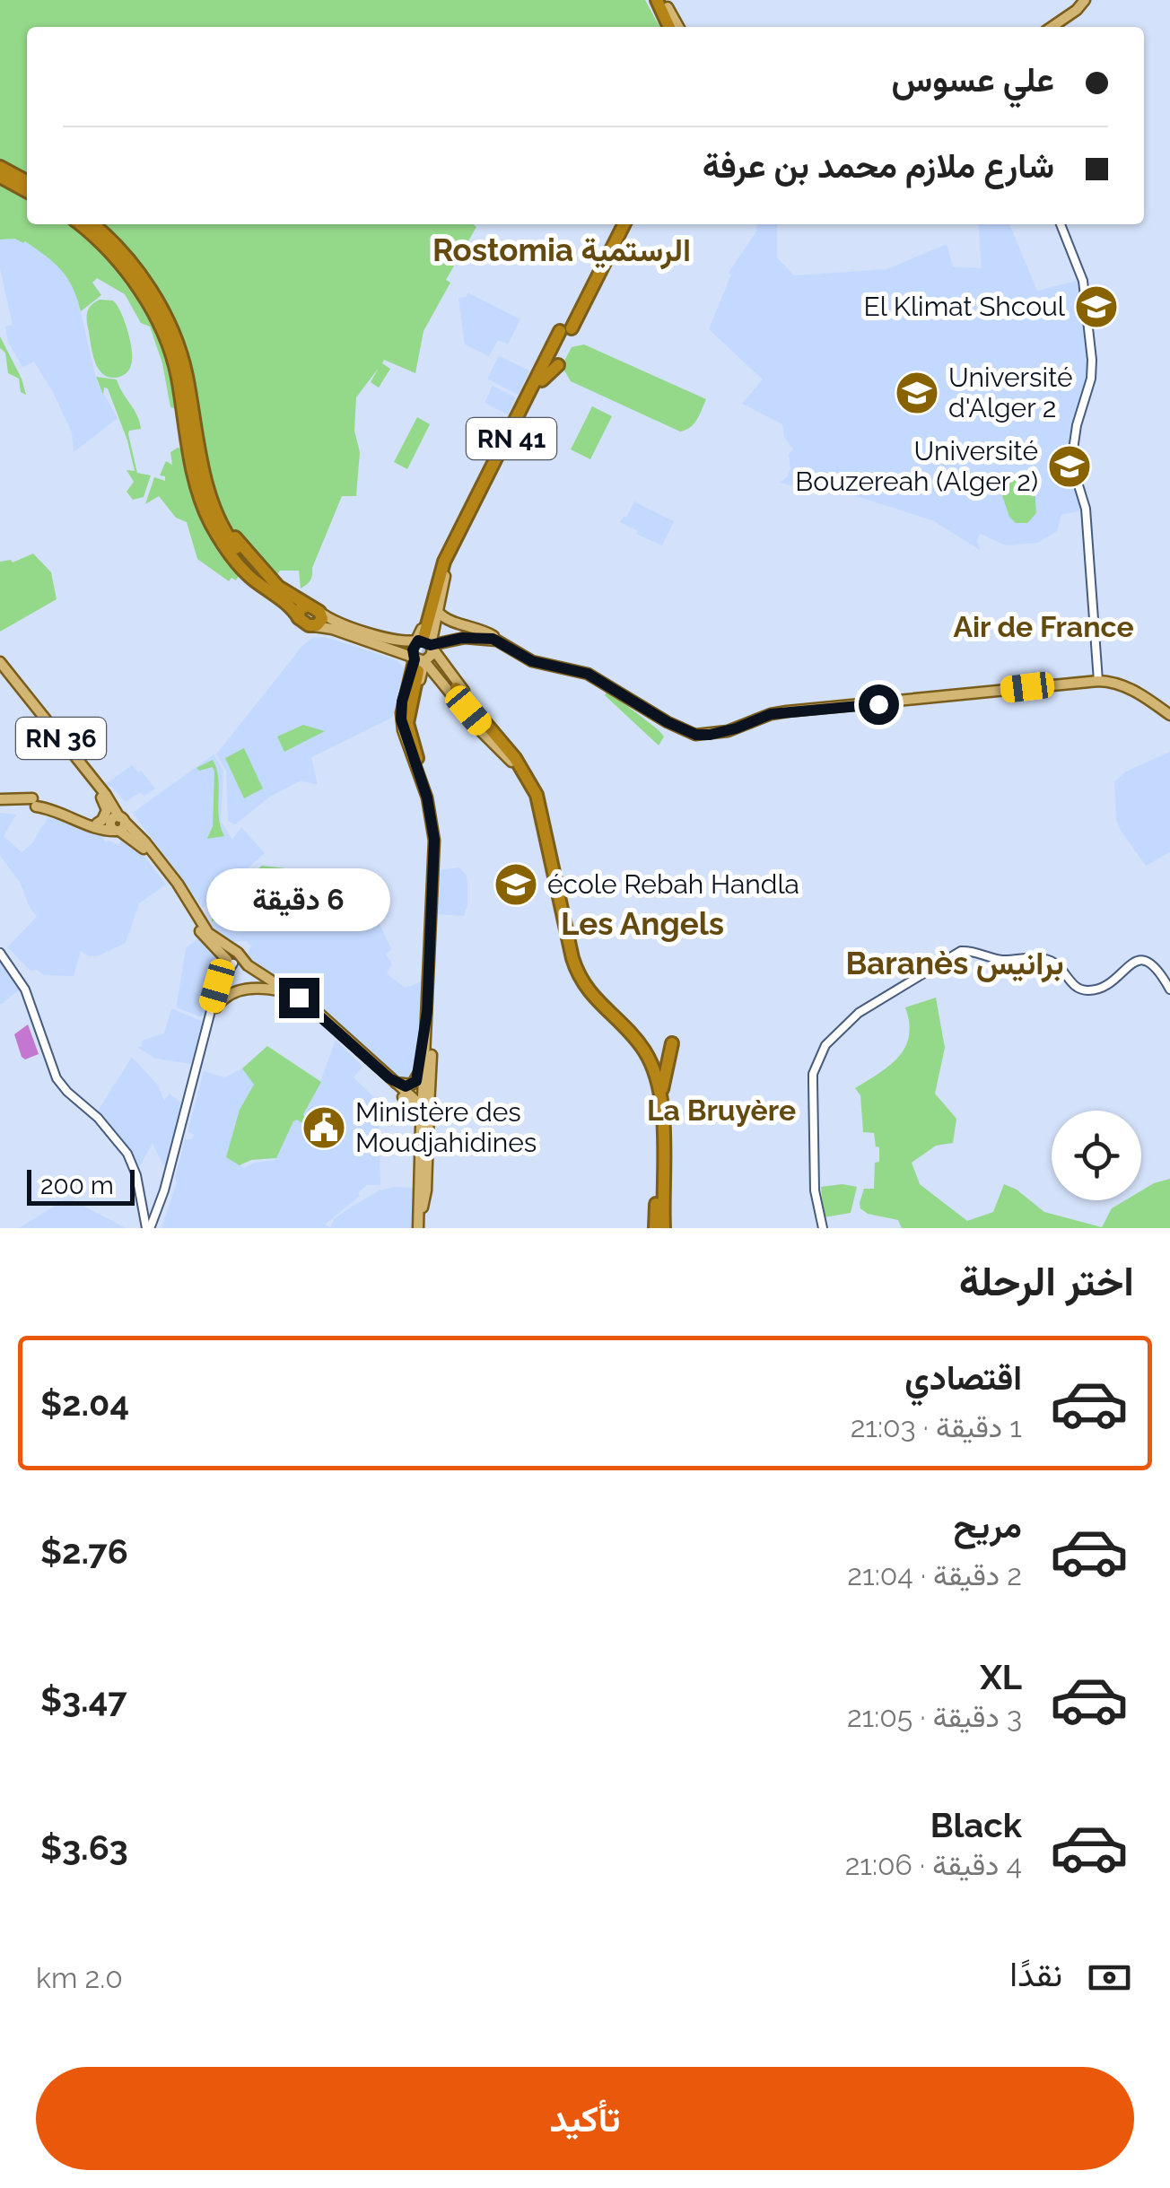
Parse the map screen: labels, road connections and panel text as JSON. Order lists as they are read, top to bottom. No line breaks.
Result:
{"streets":{"highway":["RN 41"],"main road":["RN 36"]},"districts":["Rostomia الرستمية","Air de France","Les Angels","Baranès برانيس","La Bruyère"],"places":{"school or university":["El Klimat Shcoul","Université d'Alger 2","Université Bouzereah (Alger 2)","école Rebah Handla"],"public building":["Ministère des Moudjahidines"]},"scale_bar":"200 m","page":{"banner":["علي عسوس","شارع ملازم محمد بن عرفة"],"bubble":"6 دقيقة","scale":"200 m","heading":"اختر الرحلة","list":[{"name":"اقتصادي","note":"1 دقيقة · 21:03","value":"$2.04"},{"name":"مريح","note":"2 دقيقة · 21:04","value":"$2.76"},{"name":"XL","note":"3 دقيقة · 21:05","value":"$3.47"},{"name":"Black","note":"4 دقيقة · 21:06","value":"$3.63"}],"pay":["نقدًا","2.0 km"],"buttons":"تأكيد"}}
